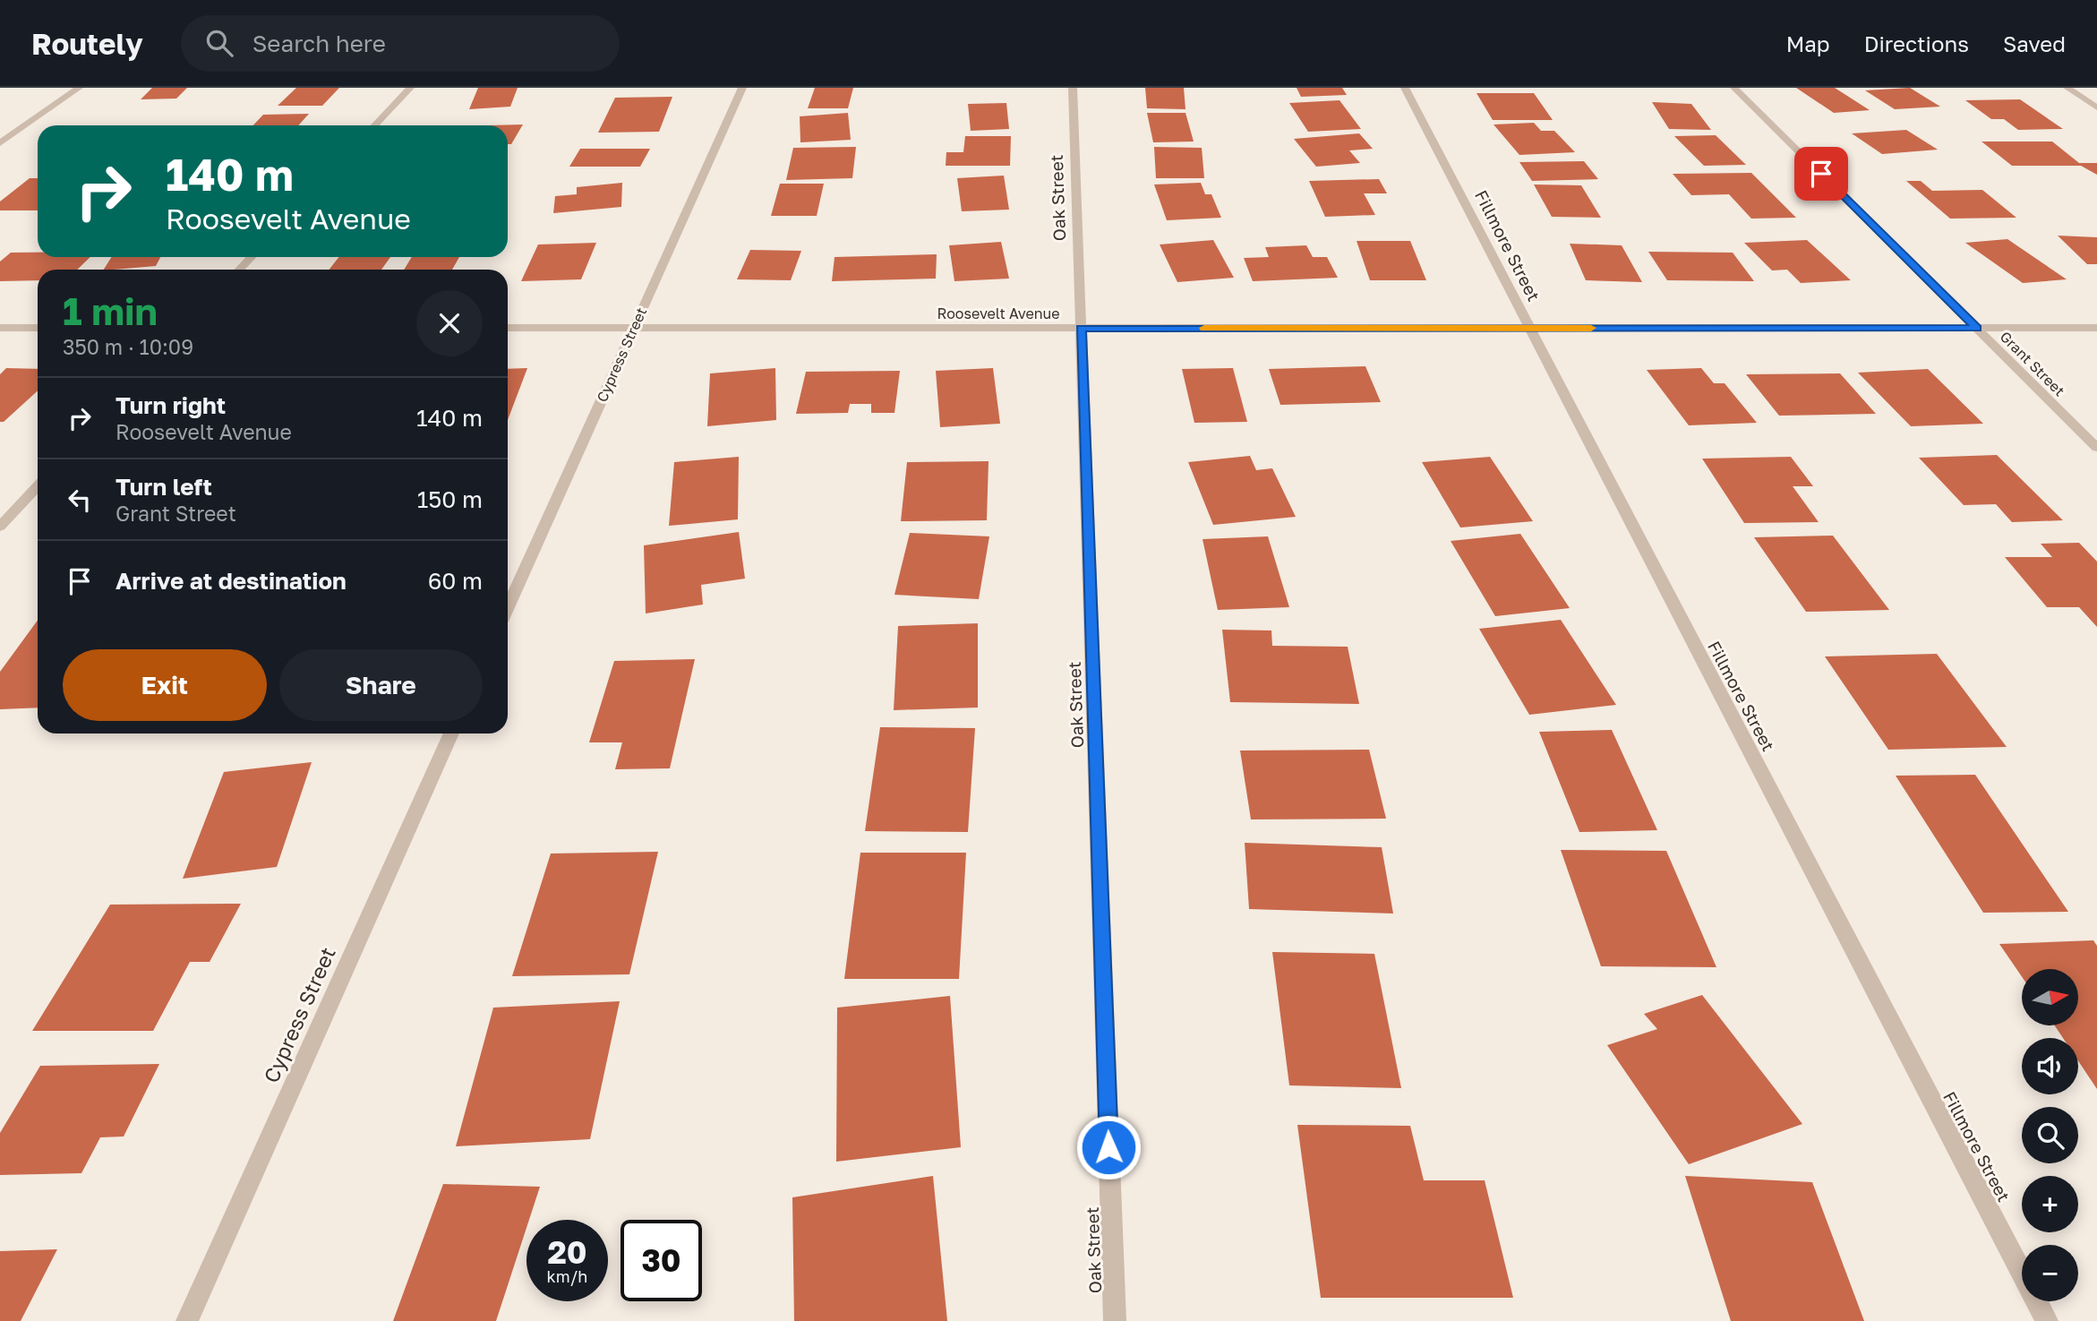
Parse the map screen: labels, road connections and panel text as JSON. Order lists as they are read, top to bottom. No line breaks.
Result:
{"streets":{"street":["Oak Street","Fillmore Street","Roosevelt Avenue","Cypress Street","Grant Street"]},"crossings":[["Oak Street","Roosevelt Avenue"],["Fillmore Street","Roosevelt Avenue"],["Roosevelt Avenue","Cypress Street"],["Roosevelt Avenue","Grant Street"]],"north":"right","page":{"header":"Routely","search":"Search here","nav":["Map","Directions","Saved"],"turn":["140 m","Roosevelt Avenue"],"heading":["1 min","350 m · 10:09"],"list":[{"name":"Turn right","note":"Roosevelt Avenue","value":"140 m"},{"name":"Turn left","note":"Grant Street","value":"150 m"},{"name":"Arrive at destination","value":"60 m"}],"buttons":["Exit","Share"],"map_buttons":["+","−"],"speed":"20 km/h","limit":"30"}}
